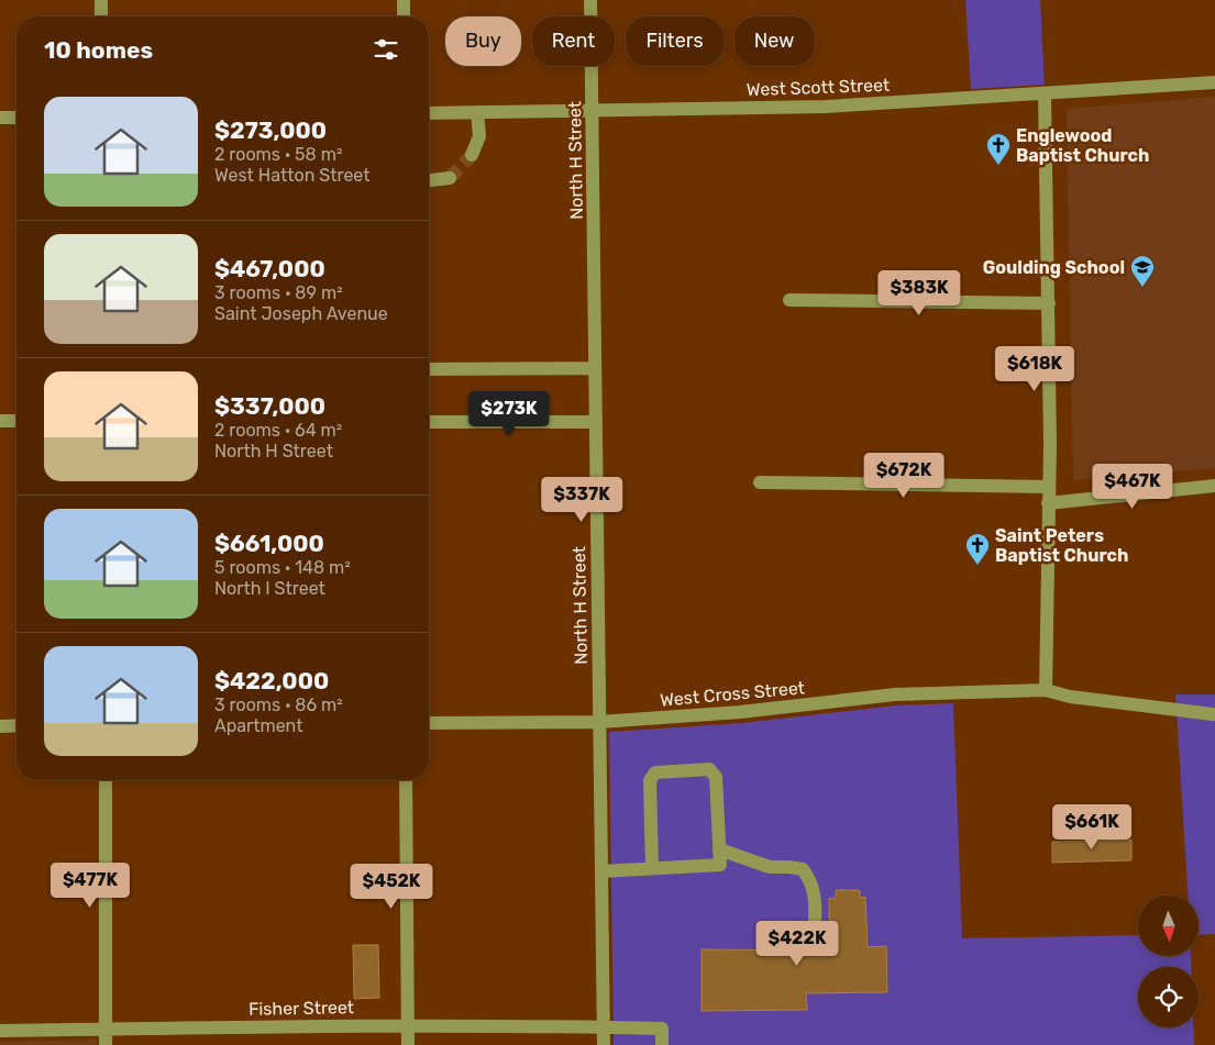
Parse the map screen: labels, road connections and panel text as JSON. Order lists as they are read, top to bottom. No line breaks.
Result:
{"streets":{"street":["West Scott Street","North H Street","West Cross Street","Fisher Street"]},"crossings":[["West Scott Street","North H Street"],["North H Street","West Cross Street"],["North H Street","Fisher Street"]],"places":{"church":["Englewood Baptist Church","Saint Peters Baptist Church"],"school or university":["Goulding School"]},"north":"bottom","page":{"chip":["Buy","Rent","Filters","New"],"heading":"10 homes","list":[{"name":"$273,000","note":"2 rooms · 58 m² · West Hatton Street"},{"name":"$467,000","note":"3 rooms · 89 m² · Saint Joseph Avenue"},{"name":"$337,000","note":"2 rooms · 64 m² · North H Street"},{"name":"$661,000","note":"5 rooms · 148 m² · North I Street"},{"name":"$422,000","note":"3 rooms · 86 m² · Apartment"}],"price":["$383K","$618K","$273K","$672K","$467K","$337K","$661K","$477K","$452K","$422K"]}}
